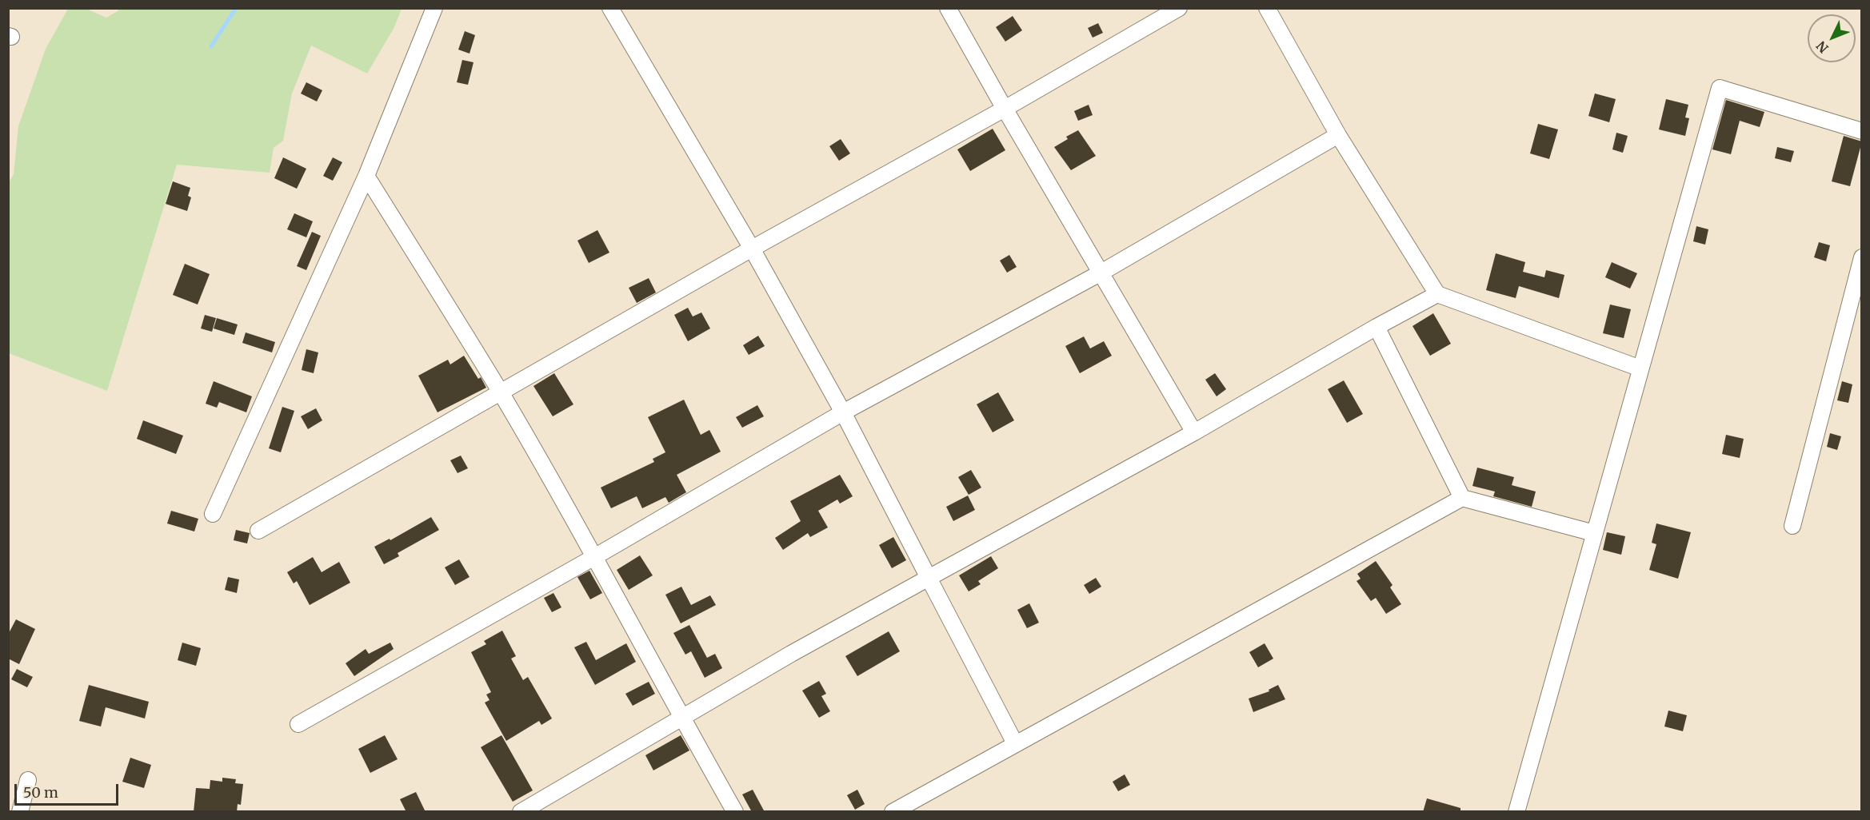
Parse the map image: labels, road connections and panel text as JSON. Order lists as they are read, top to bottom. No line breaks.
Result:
{"scale_bar":"50 m","north":"bottom left"}
